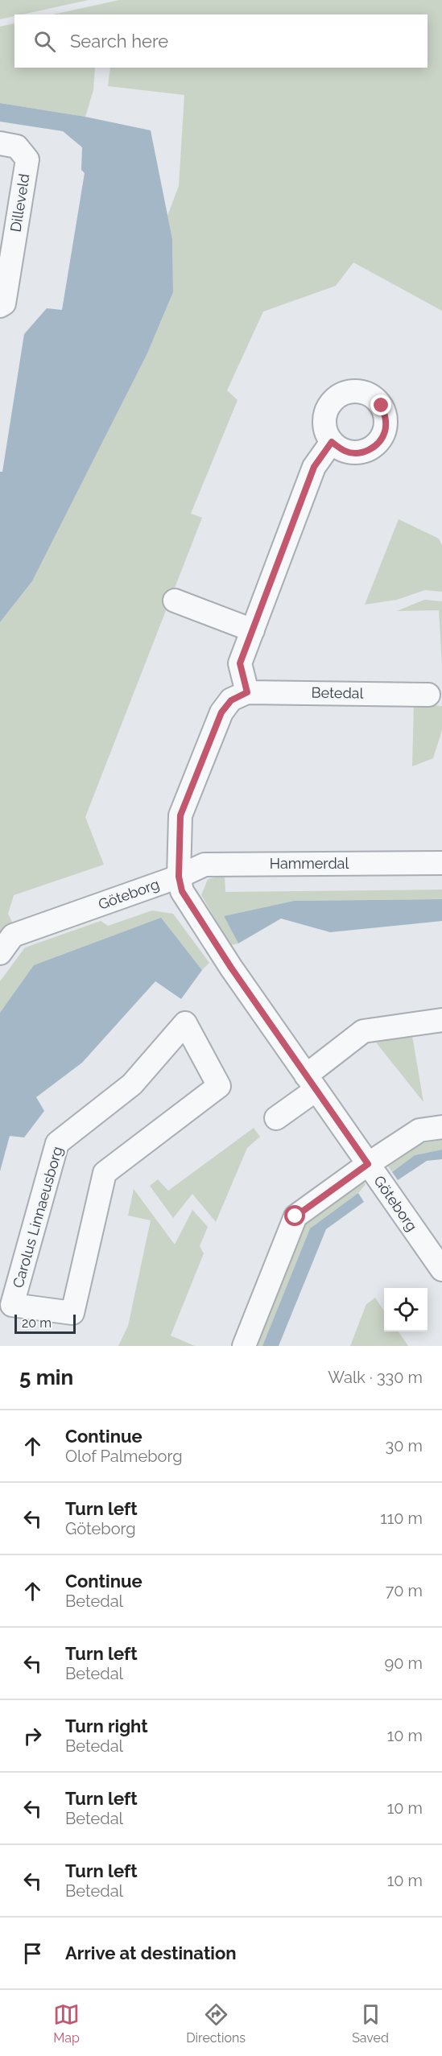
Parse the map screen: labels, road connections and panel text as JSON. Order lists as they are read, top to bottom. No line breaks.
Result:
{"streets":{"street":["Dilleveld","Betedal","Hammerdal","Göteborg","Carolus Linnaeusborg"]},"crossings":[["Hammerdal","Göteborg"]],"scale_bar":"20 m","page":{"search":"Search here","scale":"20 m","heading":["5 min","Walk · 330 m"],"list":[["Continue","Olof Palmeborg","30 m"],["Turn left","Göteborg","110 m"],["Continue","Betedal","70 m"],["Turn left","Betedal","90 m"],["Turn right","Betedal","10 m"],["Turn left","Betedal","10 m"],["Turn left","Betedal","10 m"],"Arrive at destination"],"nav":["Map","Directions","Saved"]}}
